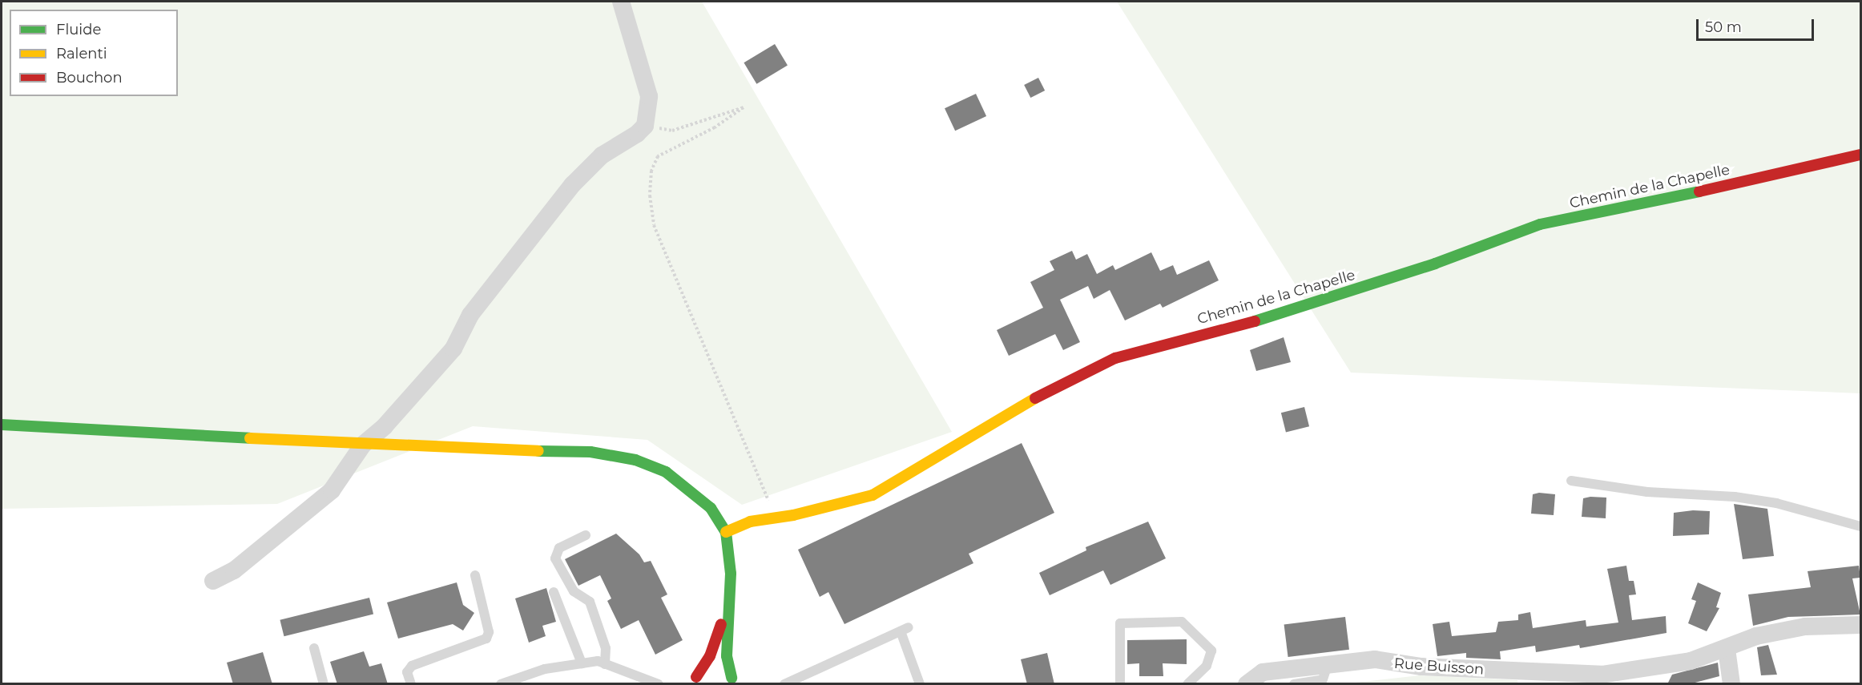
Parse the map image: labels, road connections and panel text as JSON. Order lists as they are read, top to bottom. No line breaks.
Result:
{"streets":{"street":["Chemin de la Chapelle","Rue Buisson"]},"legend":["Fluide","Ralenti","Bouchon"],"scale_bar":"50 m"}
